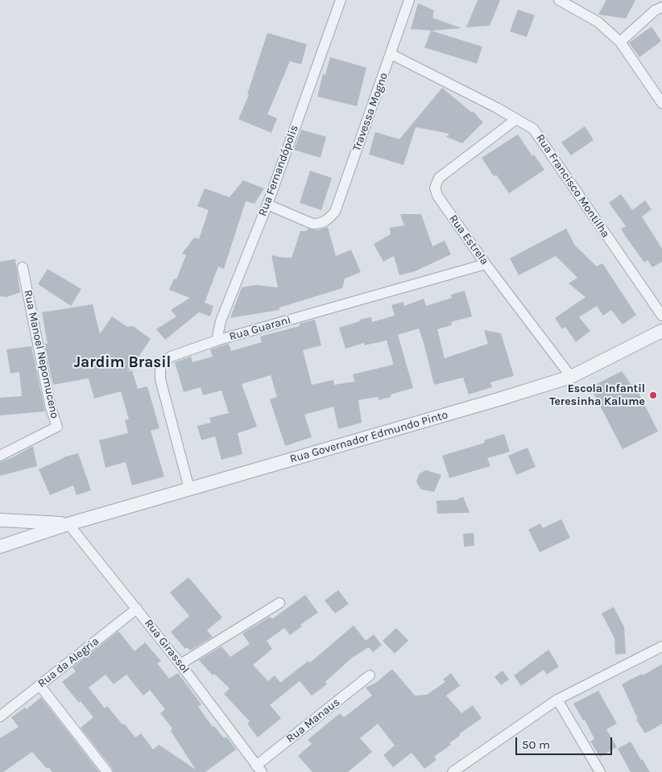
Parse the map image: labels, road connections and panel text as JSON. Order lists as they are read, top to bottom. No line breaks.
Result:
{"streets":{"street":["Travessa Mogno","Rua Fernandópolis","Rua Francisco Montilha","Rua Estrela","Rua Guarani","Rua Manoel Nepomuceno","Rua Governador Edmundo Pinto","Rua Girassol","Rua da Alegria","Rua Manaus"]},"crossings":[["Travessa Mogno","Rua Fernandópolis"],["Travessa Mogno","Rua Francisco Montilha"],["Rua Fernandópolis","Rua Guarani"],["Rua Francisco Montilha","Rua Estrela"],["Rua Estrela","Rua Guarani"],["Rua Estrela","Rua Governador Edmundo Pinto"],["Rua Guarani","Rua Governador Edmundo Pinto"],["Rua Governador Edmundo Pinto","Rua Girassol"],["Rua Girassol","Rua da Alegria"],["Rua Girassol","Rua Manaus"]],"districts":["Jardim Brasil"],"places":["Escola Infantil Teresinha Kalume"],"scale_bar":"50 m"}
